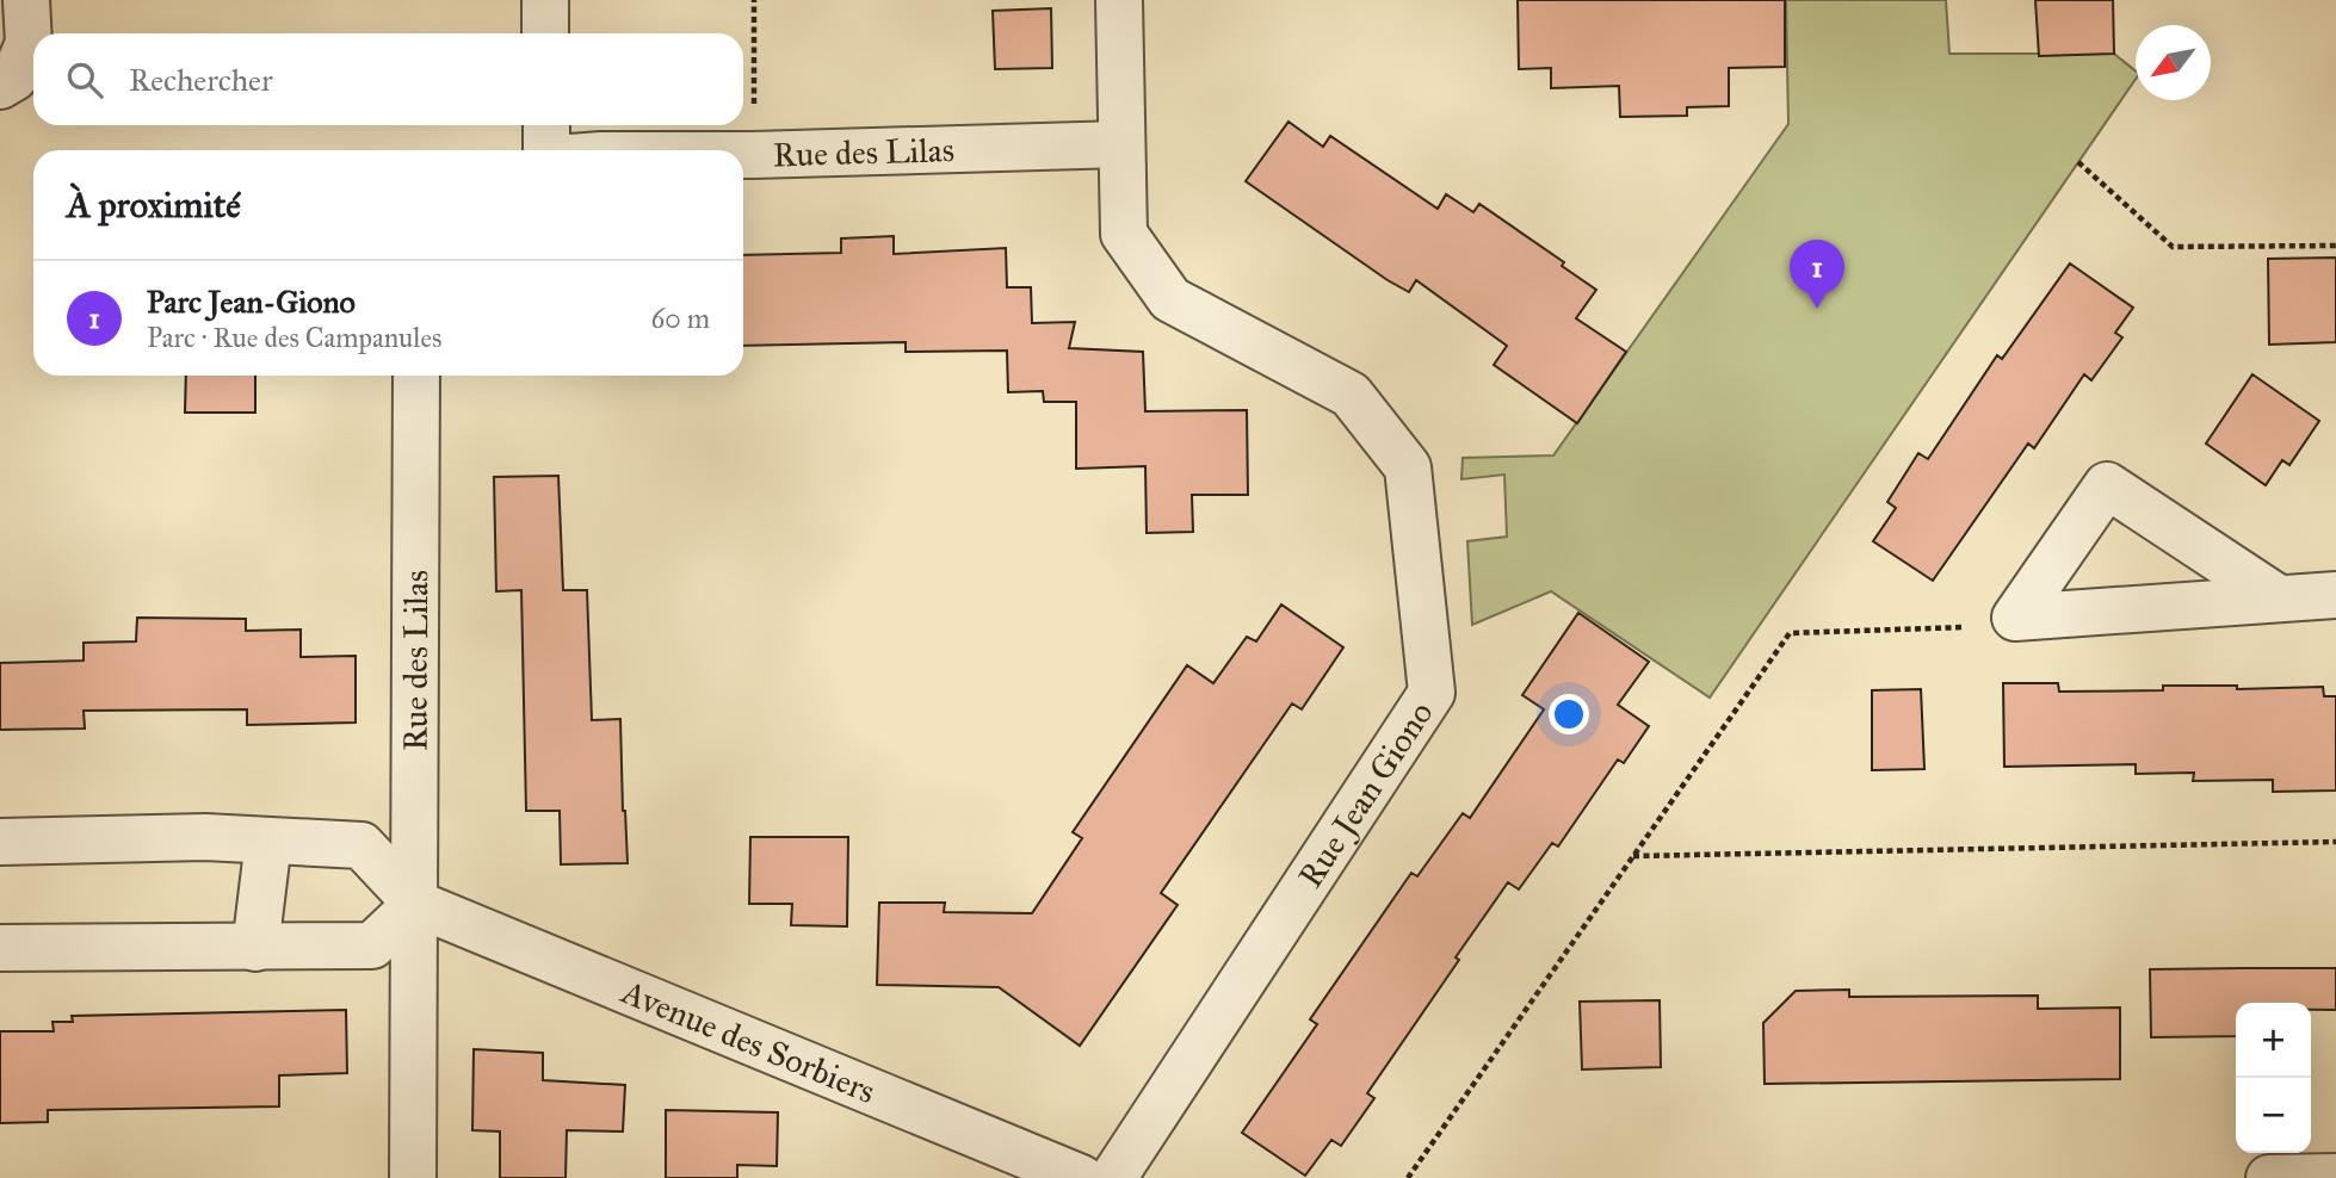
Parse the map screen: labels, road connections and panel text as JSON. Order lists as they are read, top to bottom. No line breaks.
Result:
{"streets":{"street":["Rue des Lilas","Rue Jean Giono","Avenue des Sorbiers"]},"crossings":[["Rue des Lilas","Rue Jean Giono"],["Rue des Lilas","Avenue des Sorbiers"]],"north":"bottom left","page":{"search":"Rechercher","heading":"À proximité","pins":"1","list":[{"mark":"1","name":"Parc Jean-Giono","note":"Parc · Rue des Campanules","value":"60 m"}],"map_buttons":["+","−"]}}
